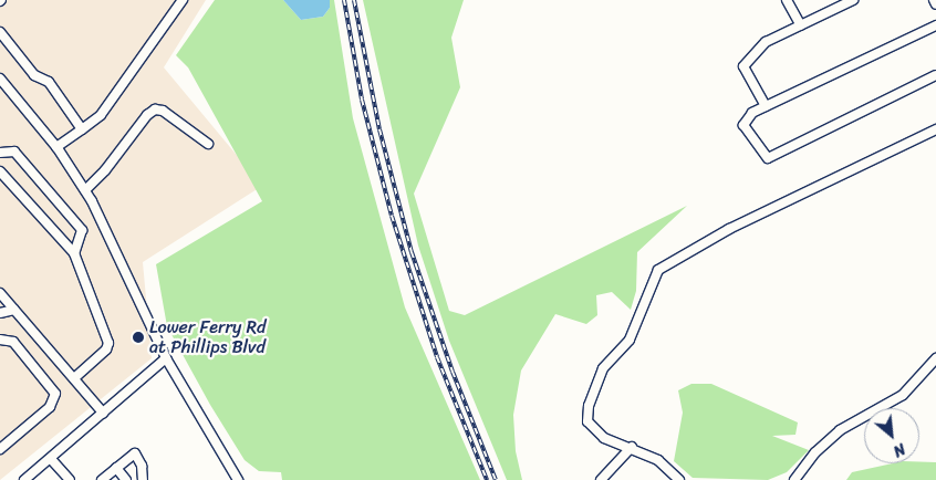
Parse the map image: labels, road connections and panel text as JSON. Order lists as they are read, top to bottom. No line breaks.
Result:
{"places":["Lower Ferry Rd at Phillips Blvd"],"north":"bottom right"}
